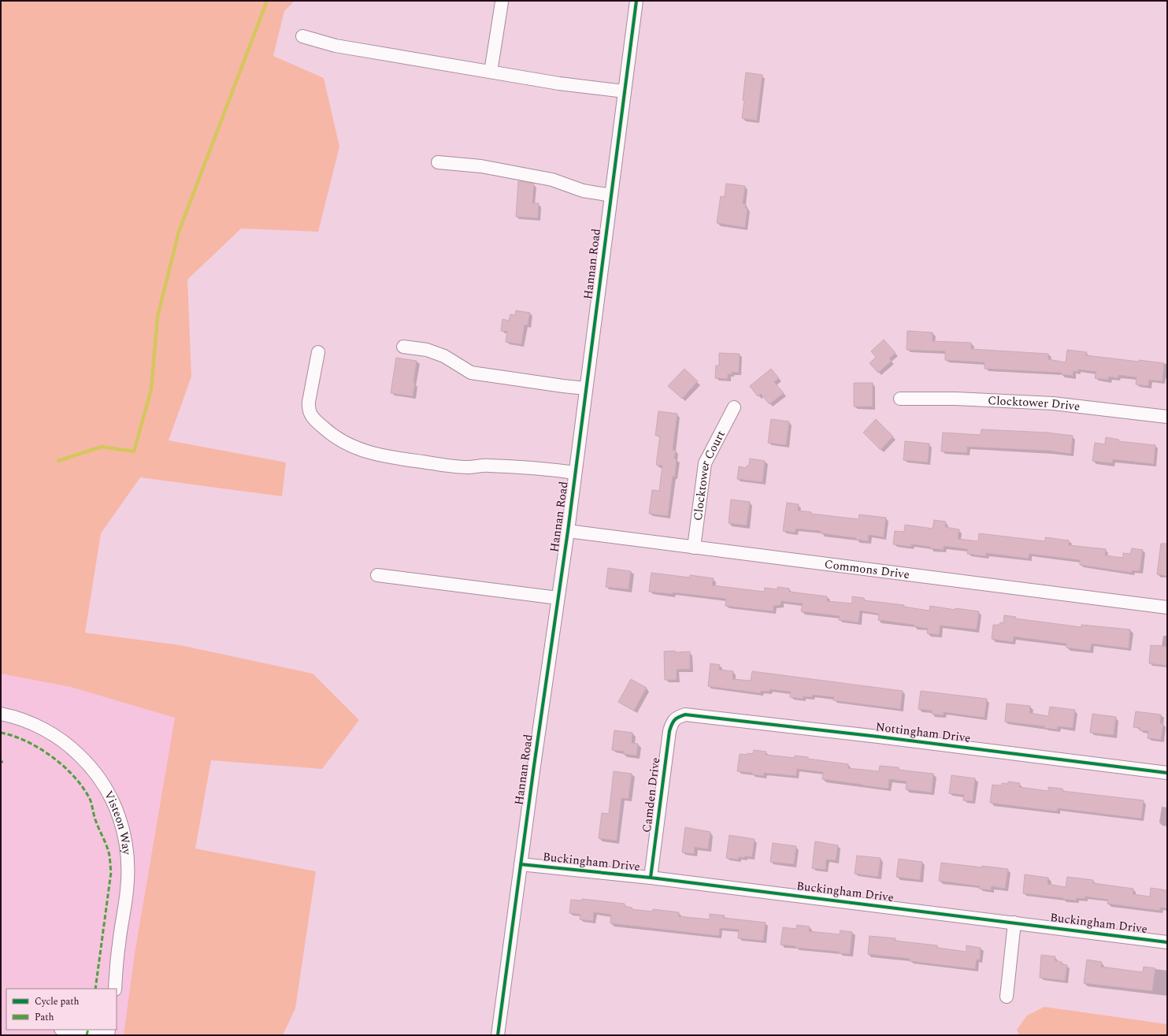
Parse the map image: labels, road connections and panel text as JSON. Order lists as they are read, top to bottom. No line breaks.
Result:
{"streets":{"street":["Hannan Road","Clocktower Drive","Clocktower Court","Commons Drive","Nottingham Drive","Camden Drive","Visteon Way","Buckingham Drive"]},"crossings":[["Hannan Road","Commons Drive"],["Hannan Road","Buckingham Drive"],["Clocktower Court","Commons Drive"],["Nottingham Drive","Camden Drive"],["Camden Drive","Buckingham Drive"]],"legend":["Cycle path","Path"]}
